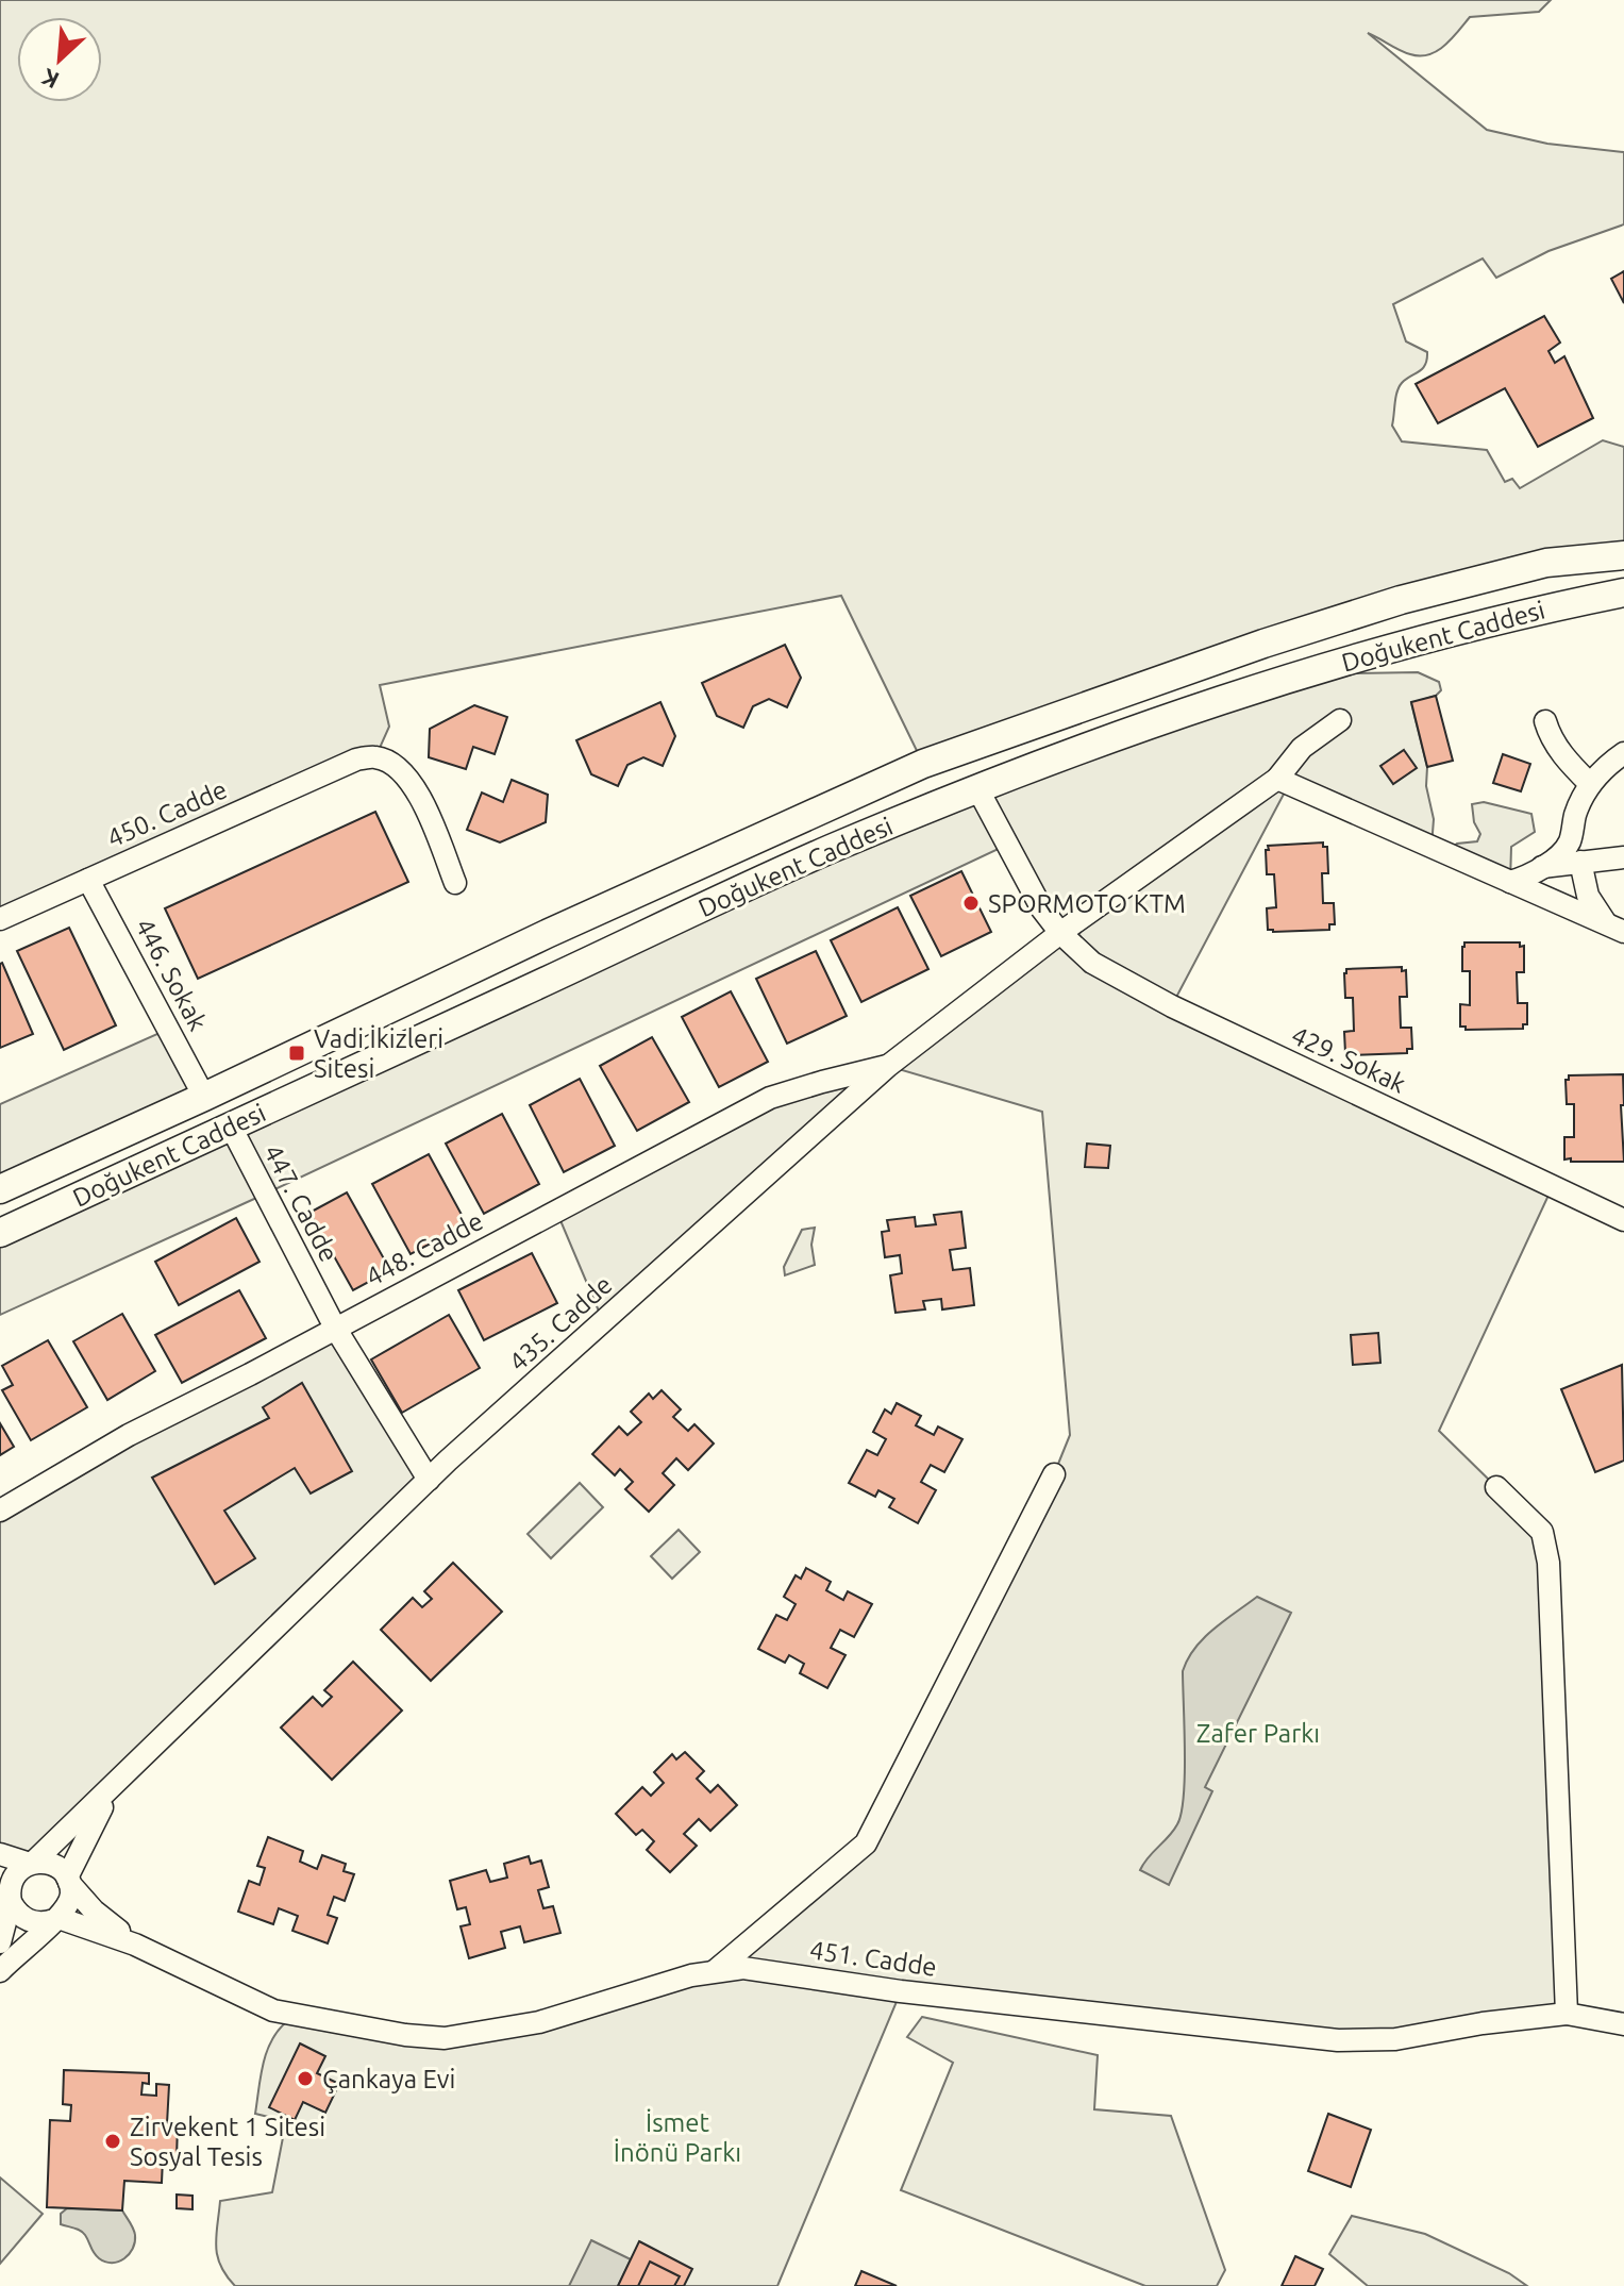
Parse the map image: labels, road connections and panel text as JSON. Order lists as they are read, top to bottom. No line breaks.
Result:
{"streets":{"main road":["Doğukent Caddesi"],"street":["450. Cadde","446. Sokak","429. Sokak","447. Cadde","448. Cadde","435. Cadde","451. Cadde"]},"crossings":[["Doğukent Caddesi","446. Sokak"],["Doğukent Caddesi","429. Sokak"],["Doğukent Caddesi","447. Cadde"],["450. Cadde","446. Sokak"],["429. Sokak","435. Cadde"],["447. Cadde","448. Cadde"],["447. Cadde","435. Cadde"],["448. Cadde","435. Cadde"]],"parks":["Zafer Parkı","İsmet İnönü Parkı"],"places":{"other":["SPORMOTO KTM","Çankaya Evi","Zirvekent 1 Sitesi Sosyal Tesis"],"transit":["Vadi İkizleri Sitesi"]},"north":"bottom left"}
